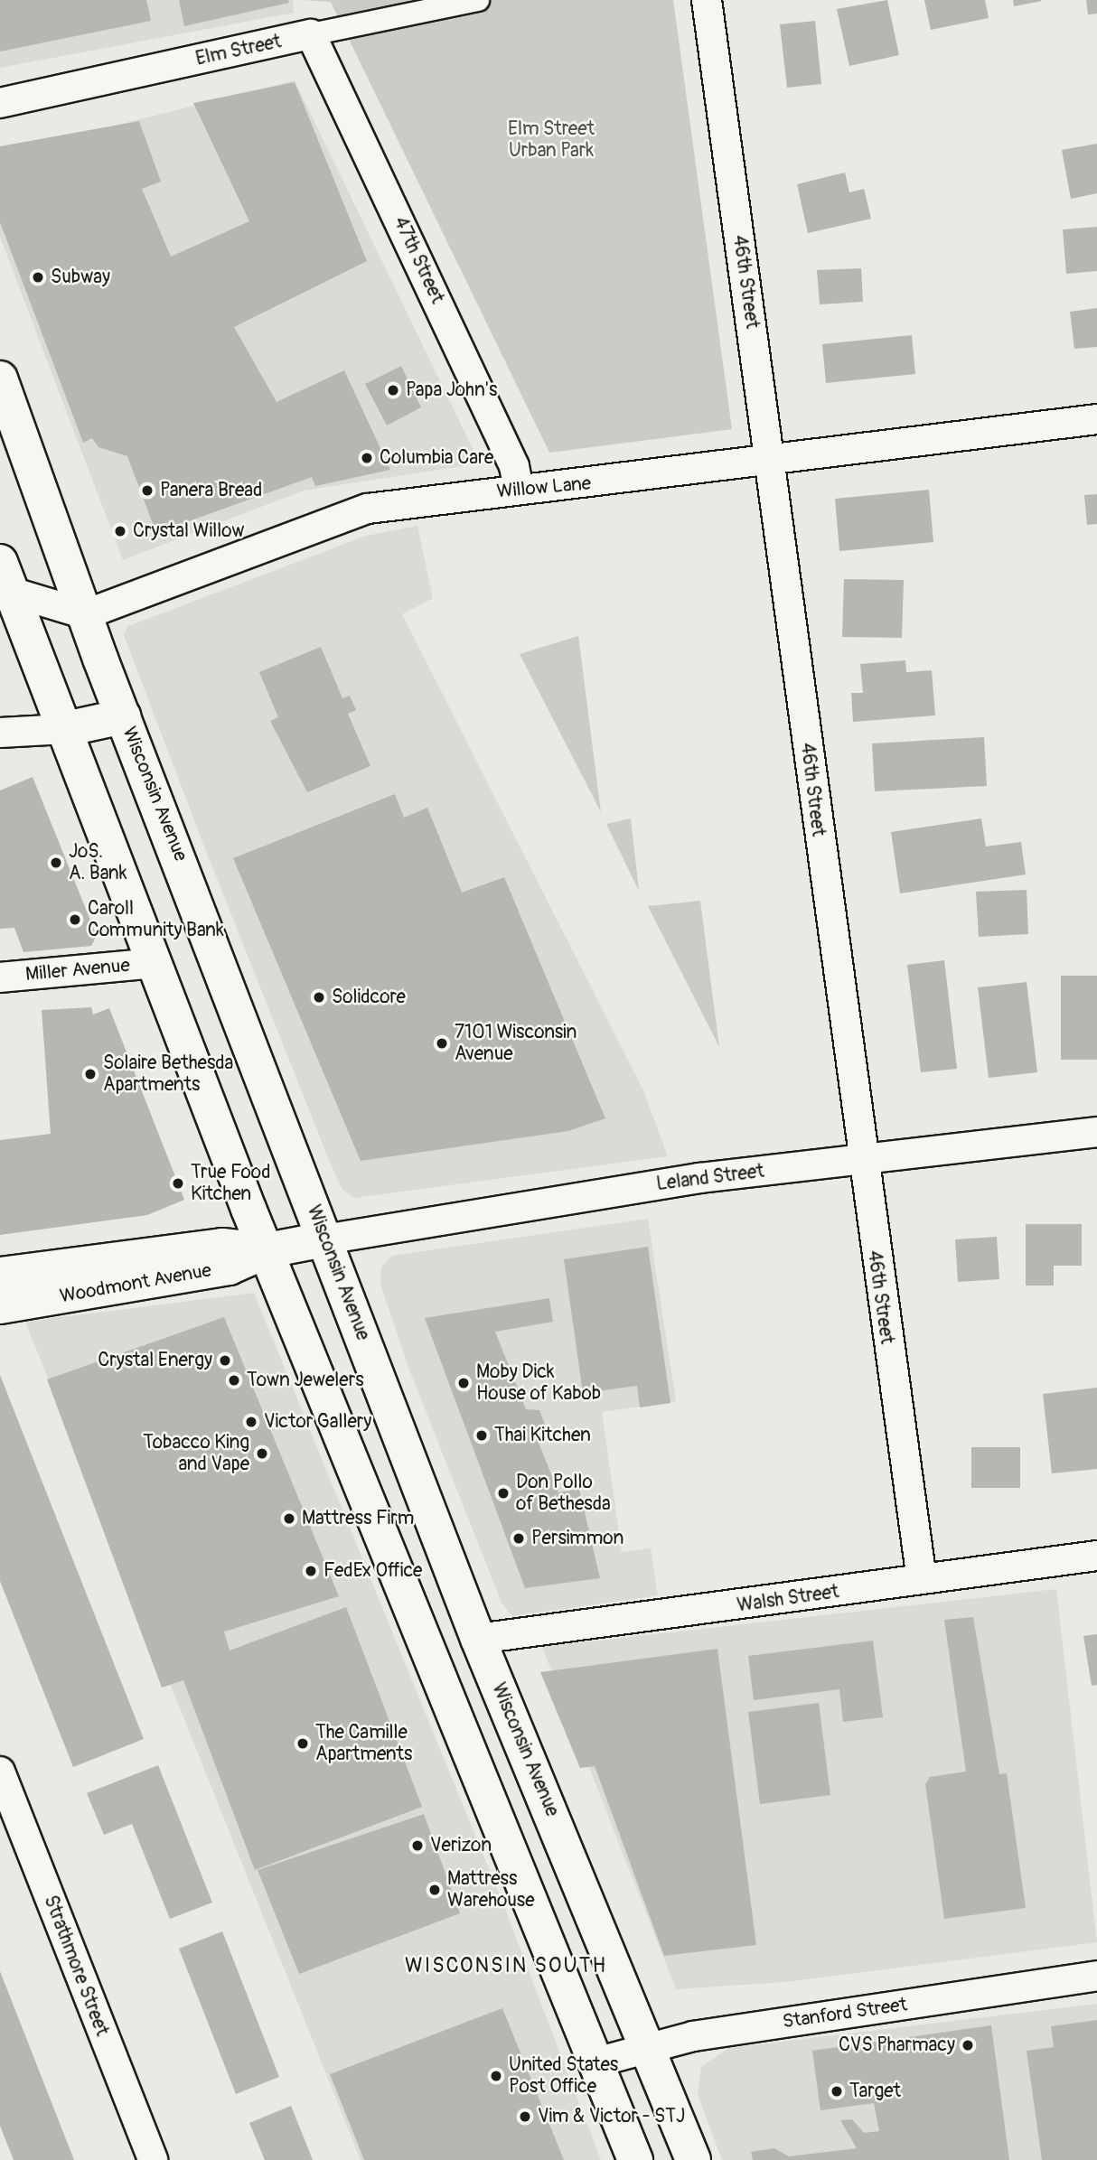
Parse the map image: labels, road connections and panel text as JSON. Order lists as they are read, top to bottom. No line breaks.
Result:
{"streets":{"main road":["Wisconsin Avenue","Woodmont Avenue"],"street":["Elm Street","47th Street","46th Street","Willow Lane","Miller Avenue","Leland Street","Walsh Street","Strathmore Street","Stanford Street"]},"crossings":[["Elm Street","47th Street"],["47th Street","Willow Lane"],["46th Street","Willow Lane"],["46th Street","Leland Street"],["46th Street","Walsh Street"],["Willow Lane","Wisconsin Avenue"],["Wisconsin Avenue","Leland Street"],["Wisconsin Avenue","Woodmont Avenue"],["Wisconsin Avenue","Walsh Street"],["Wisconsin Avenue","Stanford Street"],["Leland Street","Woodmont Avenue"]],"districts":["WISCONSIN SOUTH"],"parks":["Elm Street Urban Park"],"places":["Subway","Papa John's","Columbia Care","Panera Bread","Crystal Willow","JoS. A. Bank","Caroll Community Bank","Solidcore","7101 Wisconsin Avenue","Solaire Bethesda Apartments","True Food Kitchen","Crystal Energy","Town Jewelers","Moby Dick House of Kabob","Victor Gallery","Thai Kitchen","Tobacco King and Vape","Don Pollo of Bethesda","Mattress Firm","Persimmon","FedEx Office","The Camille Apartments","Verizon","Mattress Warehouse","CVS Pharmacy","United States Post Office","Target","Vim & Victor - STJ"]}
